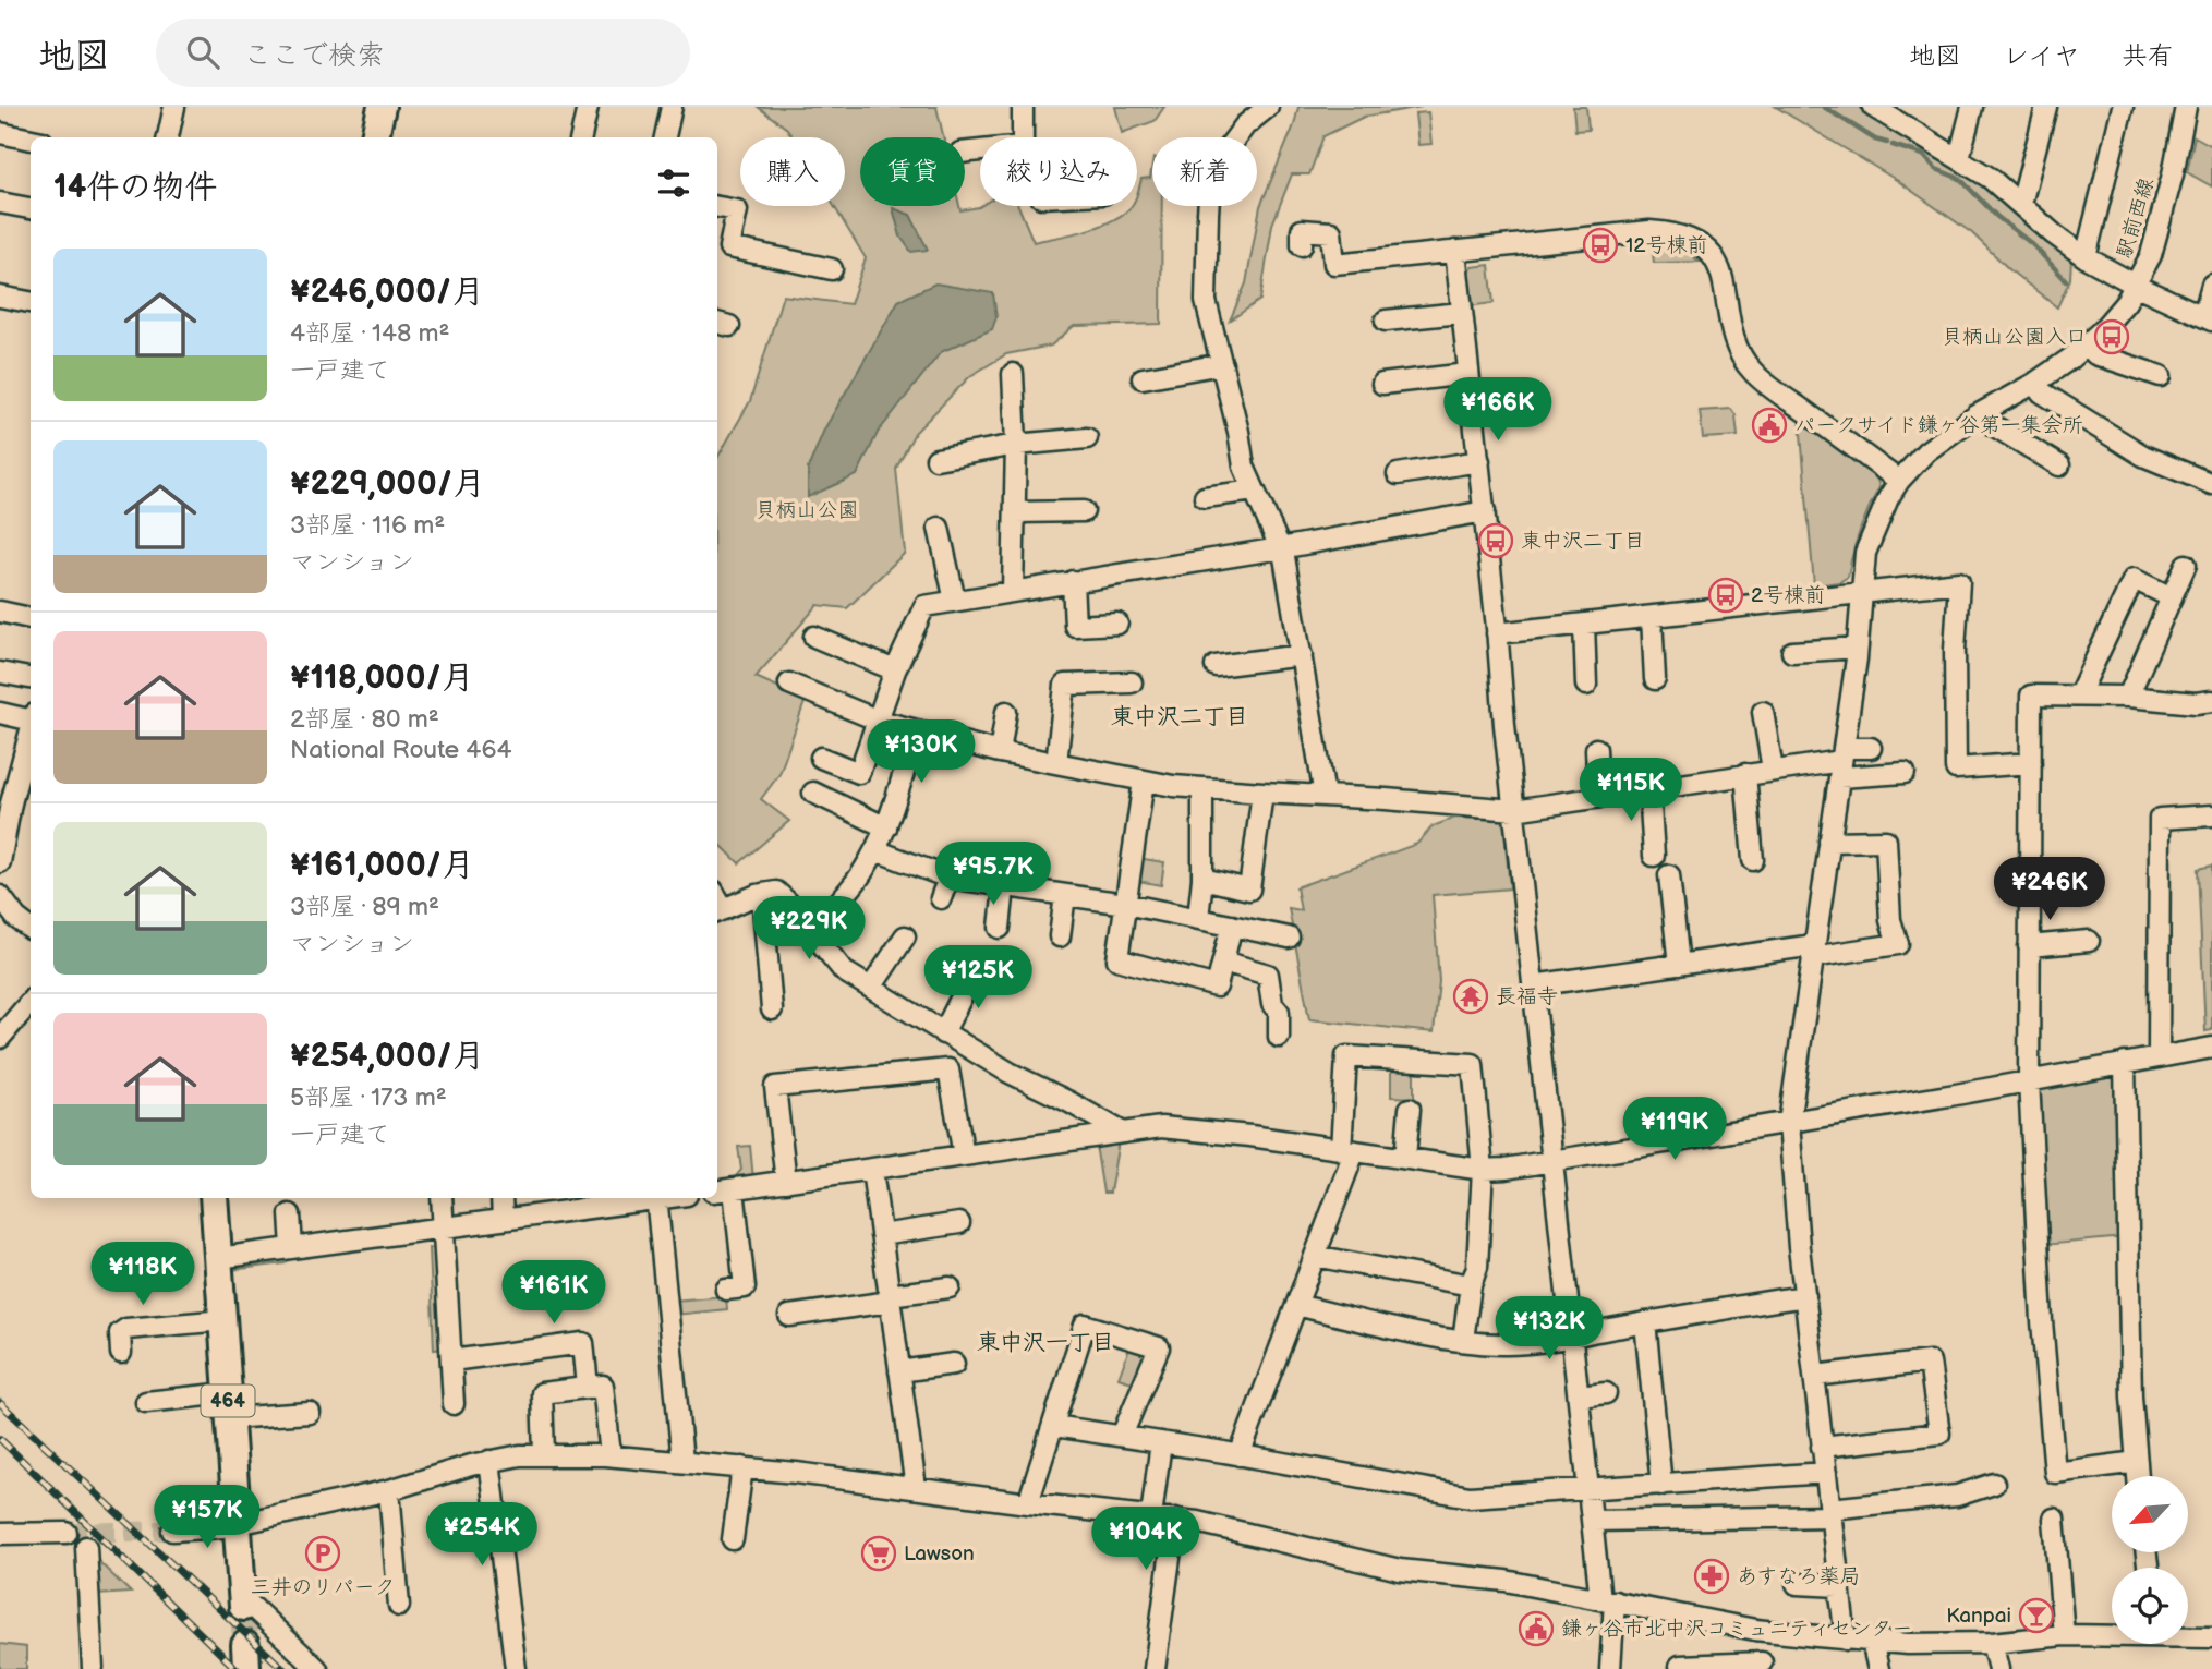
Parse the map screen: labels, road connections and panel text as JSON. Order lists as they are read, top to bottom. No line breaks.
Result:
{"streets":{"highway":["464"],"street":["駅前西線"]},"districts":["東中沢二丁目","東中沢一丁目"],"parks":["貝柄山公園"],"places":{"bus stop":["12号棟前","貝柄山公園入口","東中沢二丁目","2号棟前"],"public building":["パークサイド鎌ヶ谷第一集会所","鎌ヶ谷市北中沢コミュニティセンター"],"temple":["長福寺"],"parking":["三井のリパーク"],"supermarket":["Lawson"],"pharmacy":["あすなろ薬局"],"bar":["Kanpai"]},"north":"bottom left","page":{"header":"地図","search":"ここで検索","nav":["地図","レイヤ","共有"],"chip":["購入","賃貸","絞り込み","新着"],"heading":"14件の物件","list":[{"name":"¥246,000/月","note":"4部屋 · 148 m² · 一戸建て"},{"name":"¥229,000/月","note":"3部屋 · 116 m² · マンション"},{"name":"¥118,000/月","note":"2部屋 · 80 m² · National Route 464"},{"name":"¥161,000/月","note":"3部屋 · 89 m² · マンション"},{"name":"¥254,000/月","note":"5部屋 · 173 m² · 一戸建て"}],"price":["¥166K","¥130K","¥115K","¥95.7K","¥246K","¥229K","¥125K","¥119K","¥118K","¥161K","¥132K","¥157K","¥254K","¥104K"]}}
